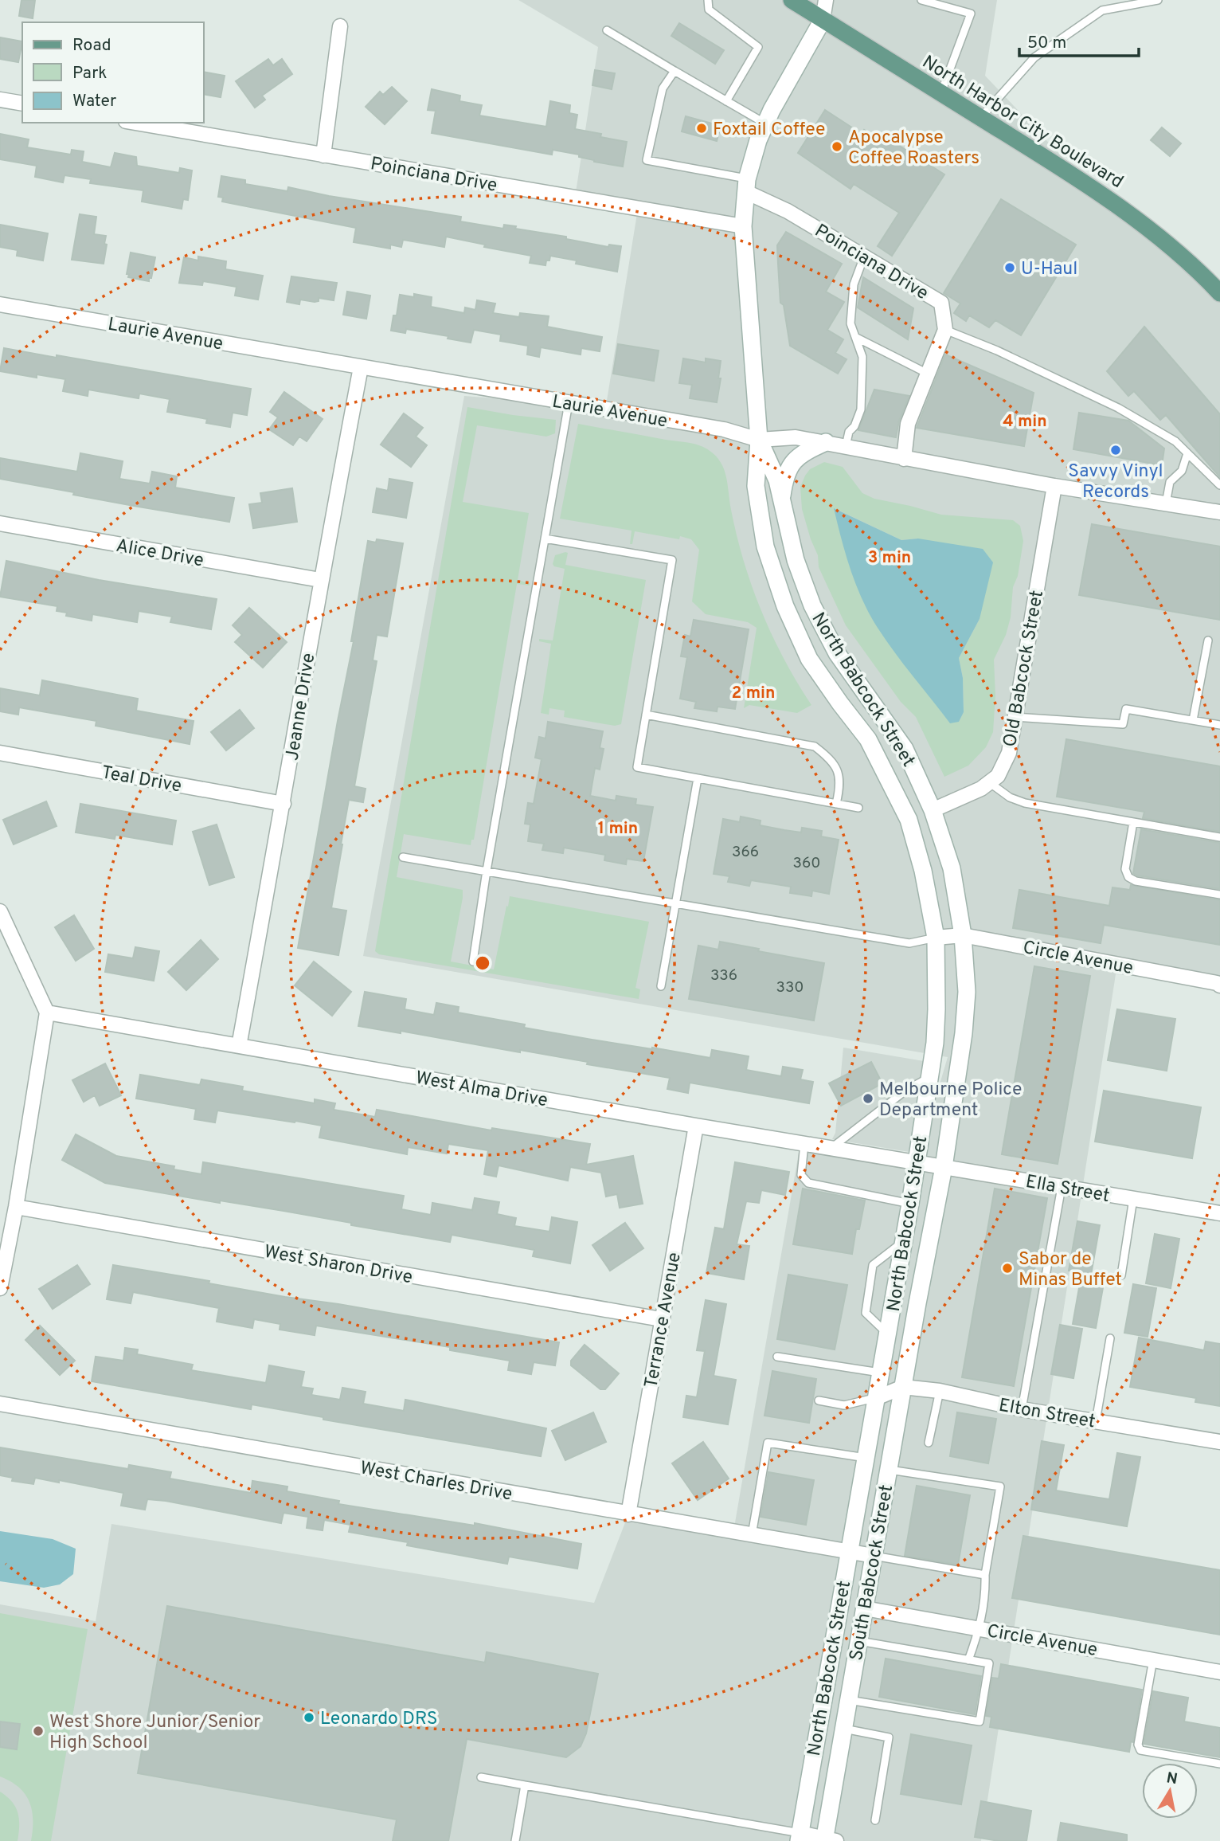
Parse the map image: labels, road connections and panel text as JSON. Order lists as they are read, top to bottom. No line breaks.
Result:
{"streets":{"main road":["North Harbor City Boulevard","North Babcock Street","South Babcock Street"],"street":["Poinciana Drive","Laurie Avenue","Alice Drive","Old Babcock Street","Jeanne Drive","Teal Drive","Circle Avenue","West Alma Drive","Ella Street","West Sharon Drive","Terrance Avenue","Elton Street","West Charles Drive"]},"crossings":[["North Harbor City Boulevard","North Babcock Street"],["Poinciana Drive","North Babcock Street"],["Laurie Avenue","Old Babcock Street"],["Laurie Avenue","North Babcock Street"],["Laurie Avenue","Jeanne Drive"],["Alice Drive","Jeanne Drive"],["Old Babcock Street","North Babcock Street"],["North Babcock Street","Circle Avenue"],["North Babcock Street","West Alma Drive"],["North Babcock Street","Ella Street"],["North Babcock Street","Elton Street"],["North Babcock Street","West Charles Drive"],["North Babcock Street","South Babcock Street"],["Jeanne Drive","Teal Drive"],["Jeanne Drive","West Alma Drive"],["Circle Avenue","South Babcock Street"],["West Alma Drive","Ella Street"],["West Alma Drive","Terrance Avenue"],["West Sharon Drive","Terrance Avenue"],["Terrance Avenue","West Charles Drive"],["Elton Street","South Babcock Street"],["West Charles Drive","South Babcock Street"]],"places":["Foxtail Coffee","Apocalypse Coffee Roasters","U-Haul","Savvy Vinyl Records","Melbourne Police Department","Sabor de Minas Buffet","Leonardo DRS","West Shore Junior/Senior High School"],"house_numbers":["366","360","336","330"],"legend":["Road","Park","Water"],"scale_bar":"50 m","north":"top","rings":["4 min","3 min","2 min","1 min"]}
